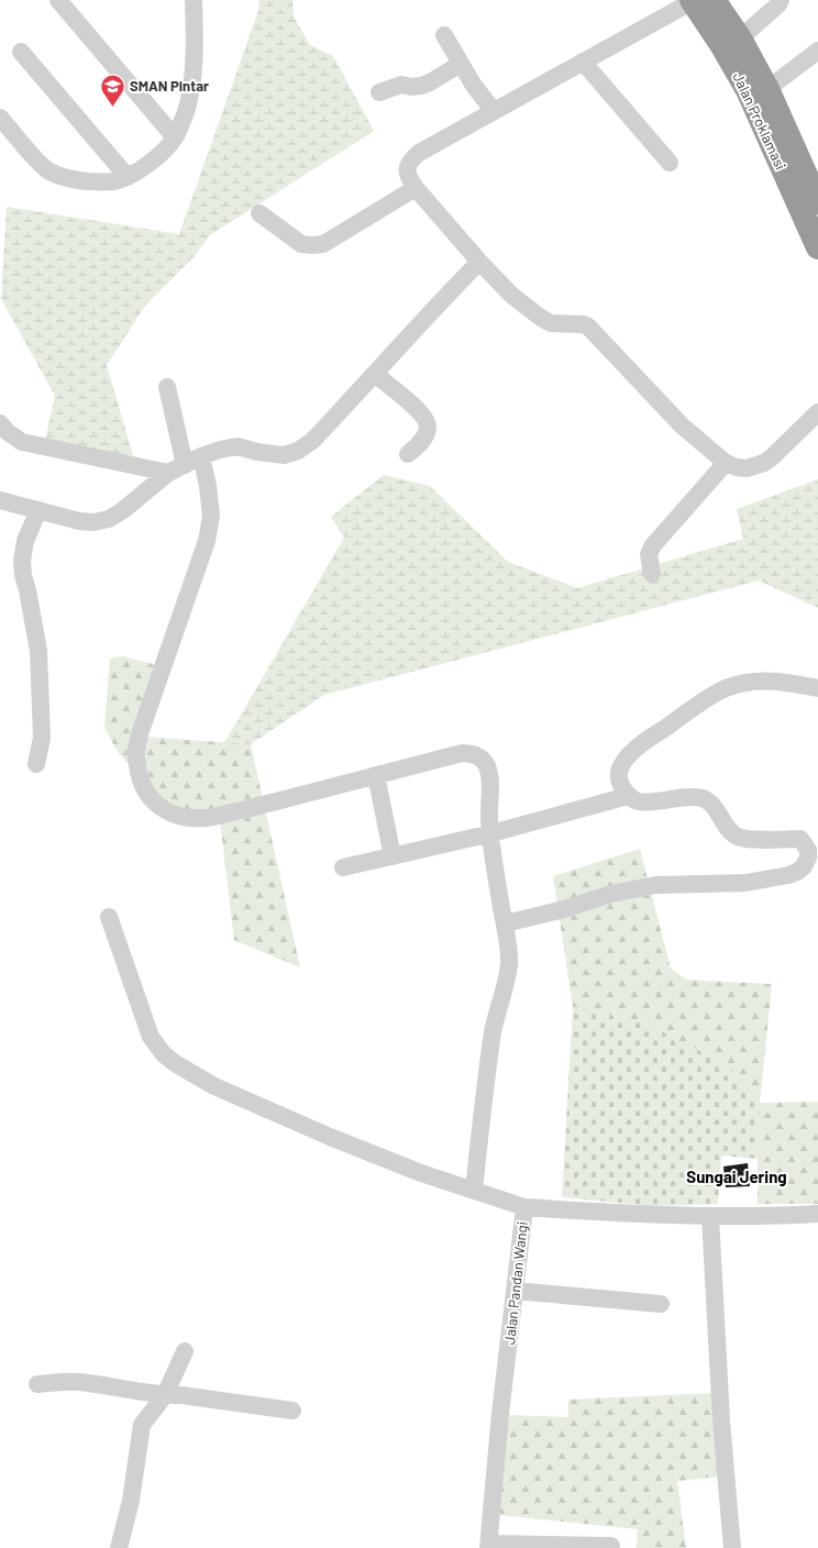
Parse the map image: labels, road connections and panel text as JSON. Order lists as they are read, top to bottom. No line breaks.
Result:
{"streets":{"highway":["Jalan Proklamasi"],"street":["Jalan Pandan Wangi"]},"districts":["Sungai Jering"],"places":{"school or university":["SMAN Pintar"]}}
